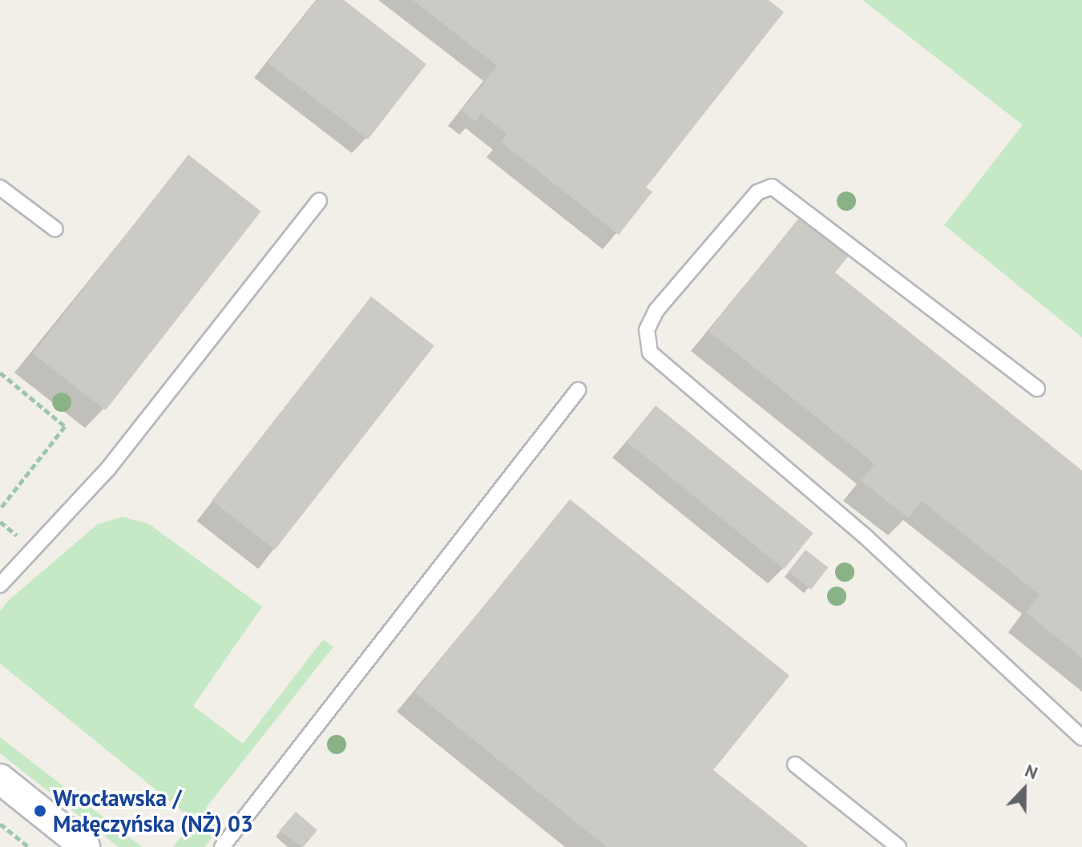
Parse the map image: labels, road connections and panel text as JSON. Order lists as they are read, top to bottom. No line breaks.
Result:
{"places":["Wrocławska / Małęczyńska (NŻ) 03"],"north":"top"}
